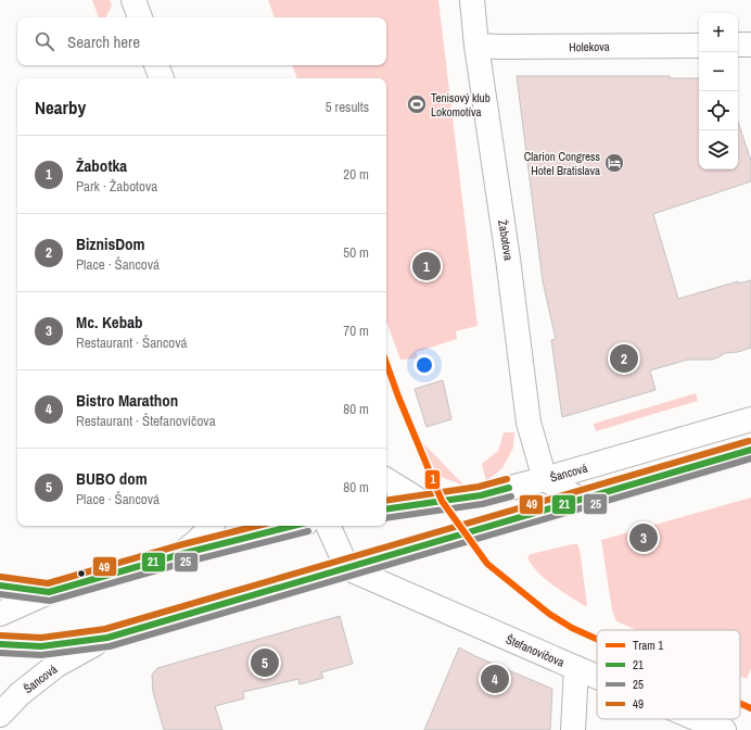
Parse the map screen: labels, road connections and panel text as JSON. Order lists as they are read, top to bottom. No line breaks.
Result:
{"streets":{"main road":["Holekova","Žabotova","Šancová","Štefanovičova"]},"crossings":[["Holekova","Žabotova"],["Žabotova","Šancová"],["Šancová","Štefanovičova"]],"places":{"sports":["Tenisový klub Lokomotíva"],"hotel":["Clarion Congress Hotel Bratislava"]},"lines":["tram line 1","transit line 49","transit line 21","transit line 25"],"legend":["Tram 1","21","25","49"],"page":{"map_buttons":["+","−"],"search":"Search here","heading":["Nearby","5 results"],"list":[{"mark":"1","name":"Žabotka","note":"Park · Žabotova","value":"20 m"},{"mark":"2","name":"BiznisDom","note":"Place · Šancová","value":"50 m"},{"mark":"3","name":"Mc. Kebab","note":"Restaurant · Šancová","value":"70 m"},{"mark":"4","name":"Bistro Marathon","note":"Restaurant · Štefanovičova","value":"80 m"},{"mark":"5","name":"BUBO dom","note":"Place · Šancová","value":"80 m"}],"pins":["1","2","3","5","4"]}}
